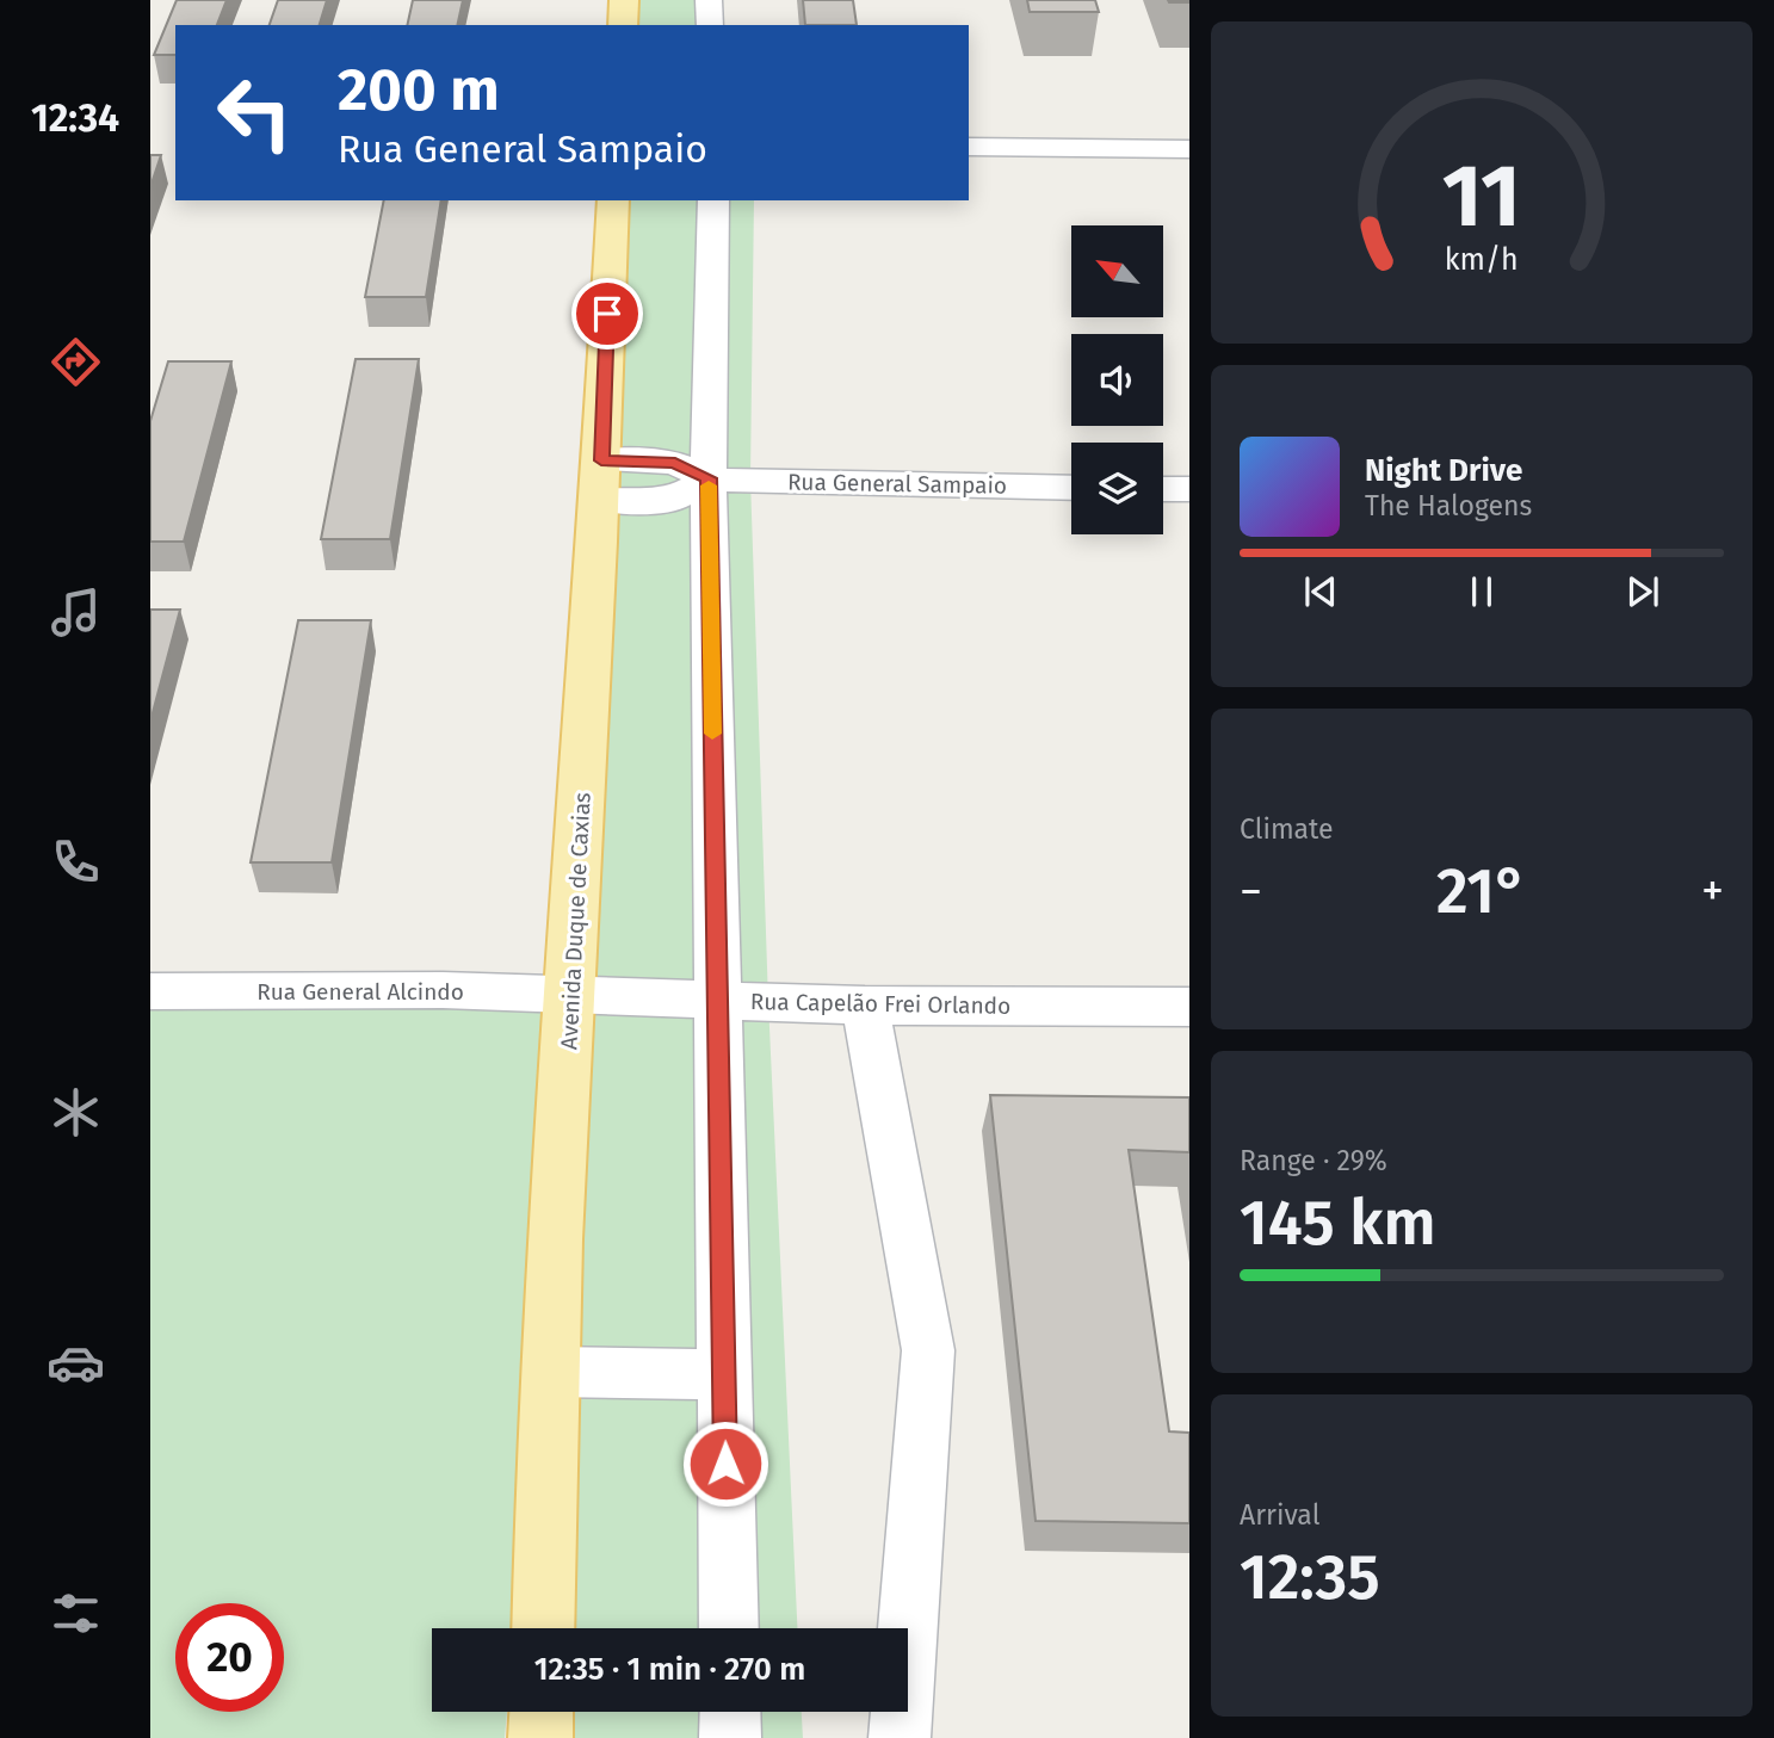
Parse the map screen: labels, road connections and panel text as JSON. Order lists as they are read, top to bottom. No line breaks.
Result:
{"streets":{"main road":["Avenida Duque de Caxias"],"street":["Rua General Sampaio","Rua General Alcindo","Rua Capelão Frei Orlando"]},"crossings":[["Avenida Duque de Caxias","Rua General Alcindo"],["Avenida Duque de Caxias","Rua Capelão Frei Orlando"],["Rua General Alcindo","Rua Capelão Frei Orlando"]],"north":"top left","page":{"tabs":"12:34","turn":["200 m","Rua General Sampaio"],"song":["Night Drive","The Halogens"],"tile":["Climate",["Range · 29%","145 km"],["Arrival","12:35"]],"heat":["−","21°","+"],"limit":"20","trip":"12:35 · 1 min · 270 m","gauge":["11","km/h"]}}
